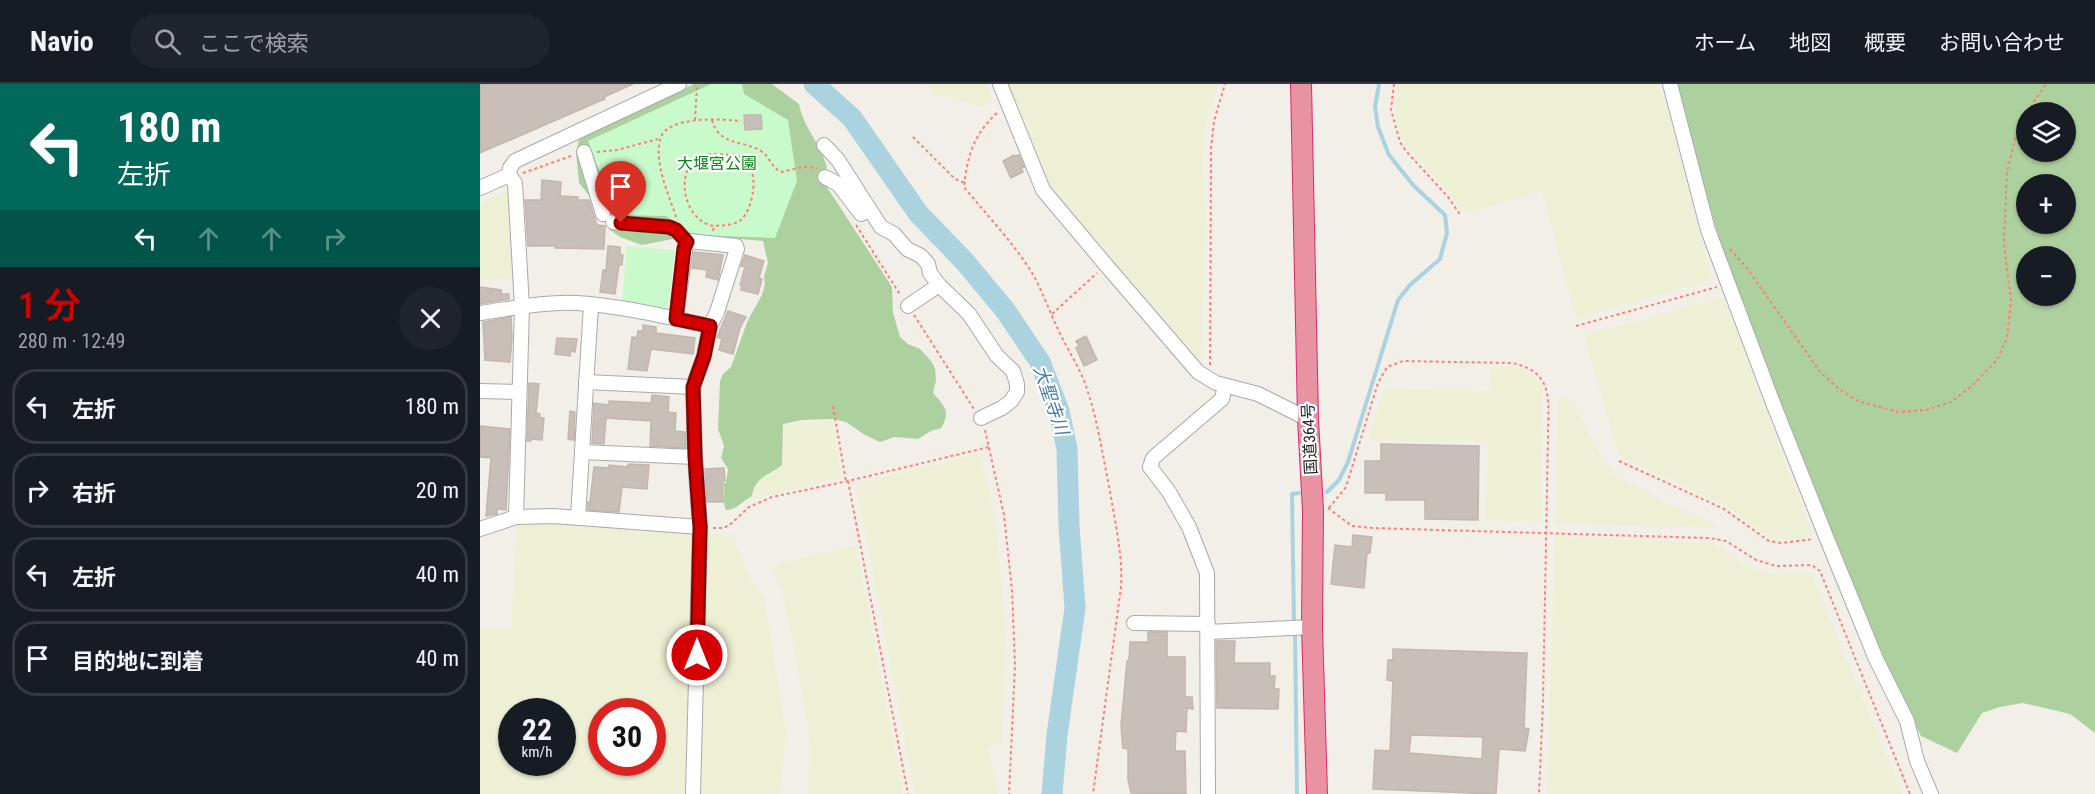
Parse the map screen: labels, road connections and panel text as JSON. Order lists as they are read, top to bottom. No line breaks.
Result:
{"streets":{"highway":["国道364号"]},"water":["大聖寺川"],"parks":["大堰宮公園"],"page":{"header":"Navio","search":"ここで検索","nav":["ホーム","地図","概要","お問い合わせ"],"turn":["180 m","左折"],"map_buttons":["+","−"],"heading":["1 分","280 m · 12:49"],"list":[{"name":"左折","value":"180 m"},{"name":"右折","value":"20 m"},{"name":"左折","value":"40 m"},{"name":"目的地に到着","value":"40 m"}],"speed":"22 km/h","limit":"30"}}
